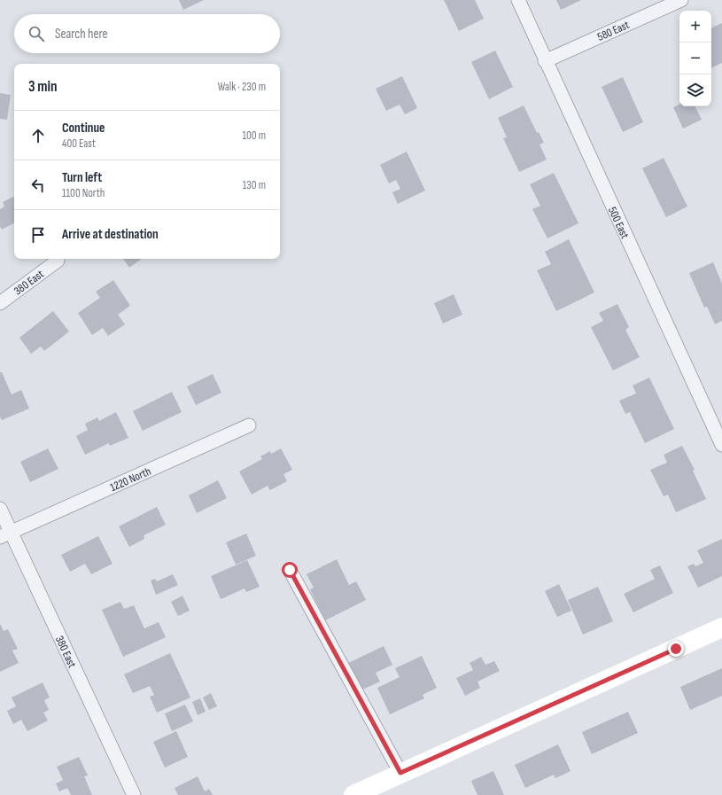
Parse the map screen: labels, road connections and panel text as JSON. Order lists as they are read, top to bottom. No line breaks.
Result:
{"streets":{"street":["580 East","500 East","380 East","1220 North"]},"crossings":[["580 East","500 East"],["380 East","1220 North"]],"page":{"map_buttons":["+","−"],"search":"Search here","heading":["3 min","Walk · 230 m"],"list":[["Continue","400 East","100 m"],["Turn left","1100 North","130 m"],"Arrive at destination"]}}
